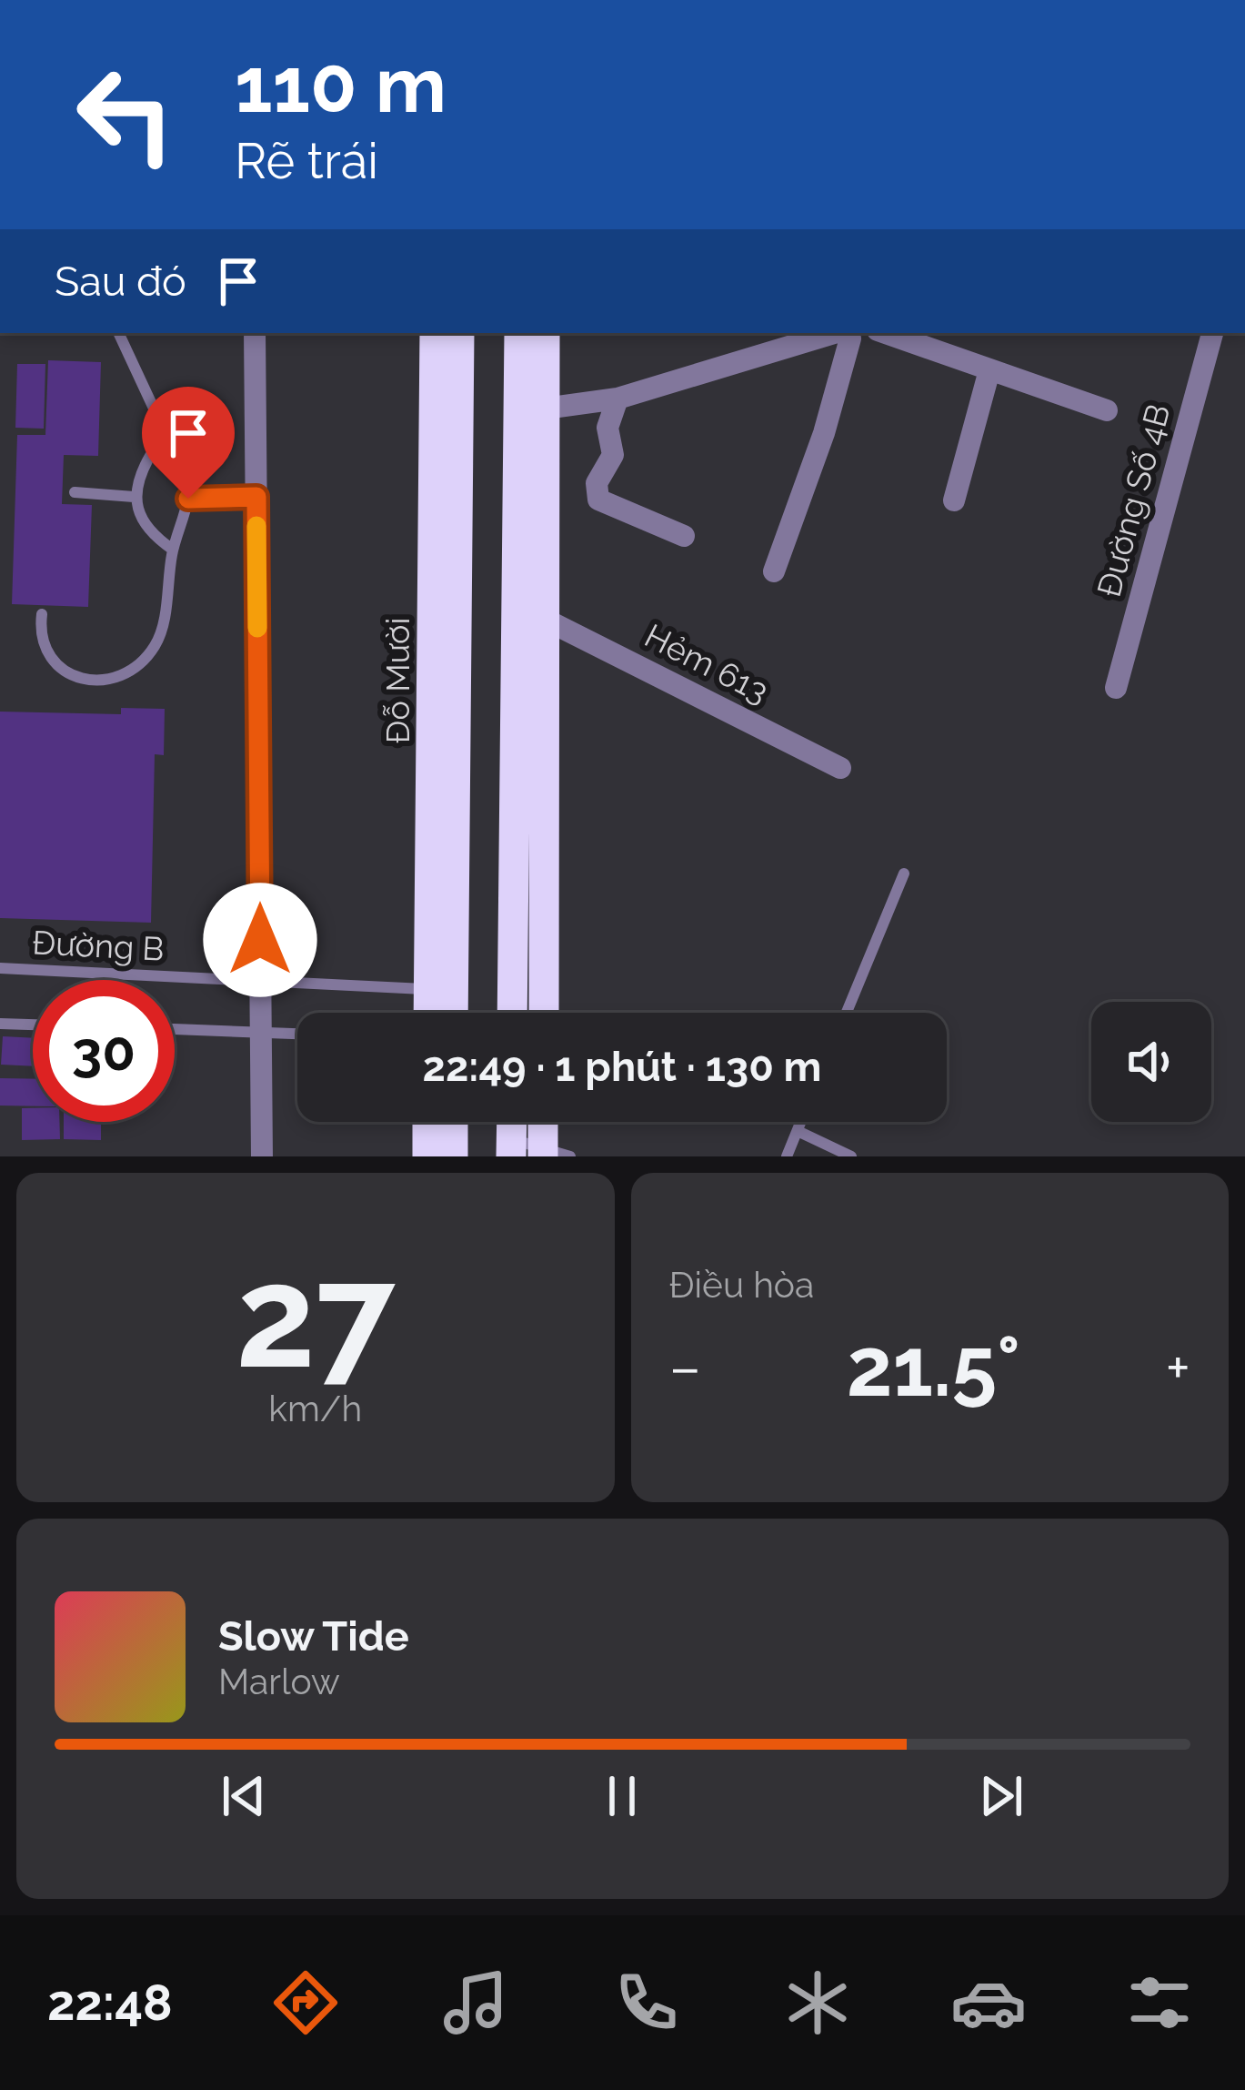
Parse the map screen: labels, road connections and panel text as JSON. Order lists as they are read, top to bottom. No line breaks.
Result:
{"streets":{"highway":["Đỗ Mười"],"street":["Đường Số 4B","Hẻm 613"],"lane":["Đường B"]},"crossings":[["Đỗ Mười","Đường B"]],"page":{"turn":["110 m","Rẽ trái"],"then":"Sau đó","limit":"30","trip":"22:49 · 1 phút · 130 m","tile":[["27","km/h"],"Điều hòa"],"heat":["−","21.5°","+"],"song":["Slow Tide","Marlow"],"tabs":"22:48"}}
